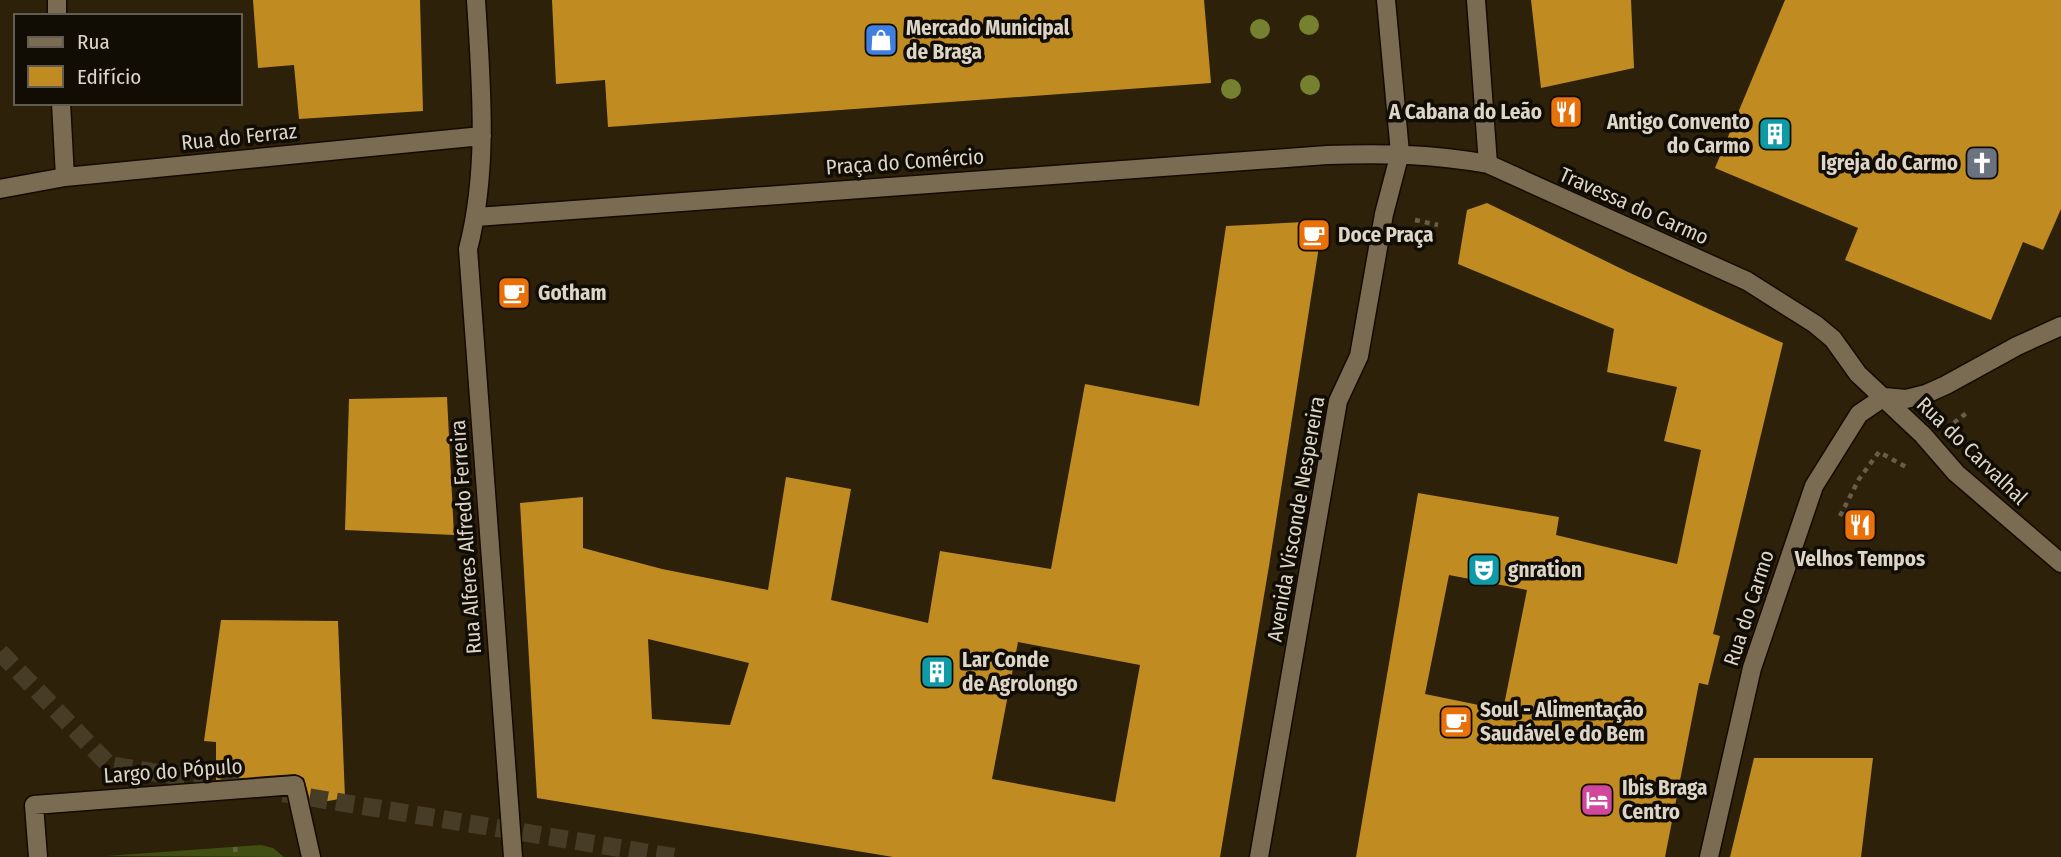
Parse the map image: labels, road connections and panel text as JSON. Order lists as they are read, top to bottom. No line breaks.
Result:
{"streets":{"street":["Rua do Ferraz","Praça do Comércio","Travessa do Carmo","Rua do Carvalhal","Avenida Visconde Nespereira","Rua Alferes Alfredo Ferreira","Rua do Carmo","Largo do Pópulo"]},"crossings":[["Praça do Comércio","Travessa do Carmo"],["Praça do Comércio","Avenida Visconde Nespereira"],["Praça do Comércio","Rua Alferes Alfredo Ferreira"],["Travessa do Carmo","Rua do Carvalhal"],["Travessa do Carmo","Avenida Visconde Nespereira"],["Travessa do Carmo","Rua do Carmo"],["Rua do Carvalhal","Rua do Carmo"]],"places":{"shop":["Mercado Municipal de Braga"],"restaurant":["A Cabana do Leão","Velhos Tempos"],"building":["Antigo Convento do Carmo","Lar Conde de Agrolongo"],"church":["Igreja do Carmo"],"cafe":["Doce Praça","Gotham","Soul - Alimentação Saudável e do Bem"],"theatre":["gnration"],"hotel":["Ibis Braga Centro"]},"legend":["Rua","Edifício"]}
